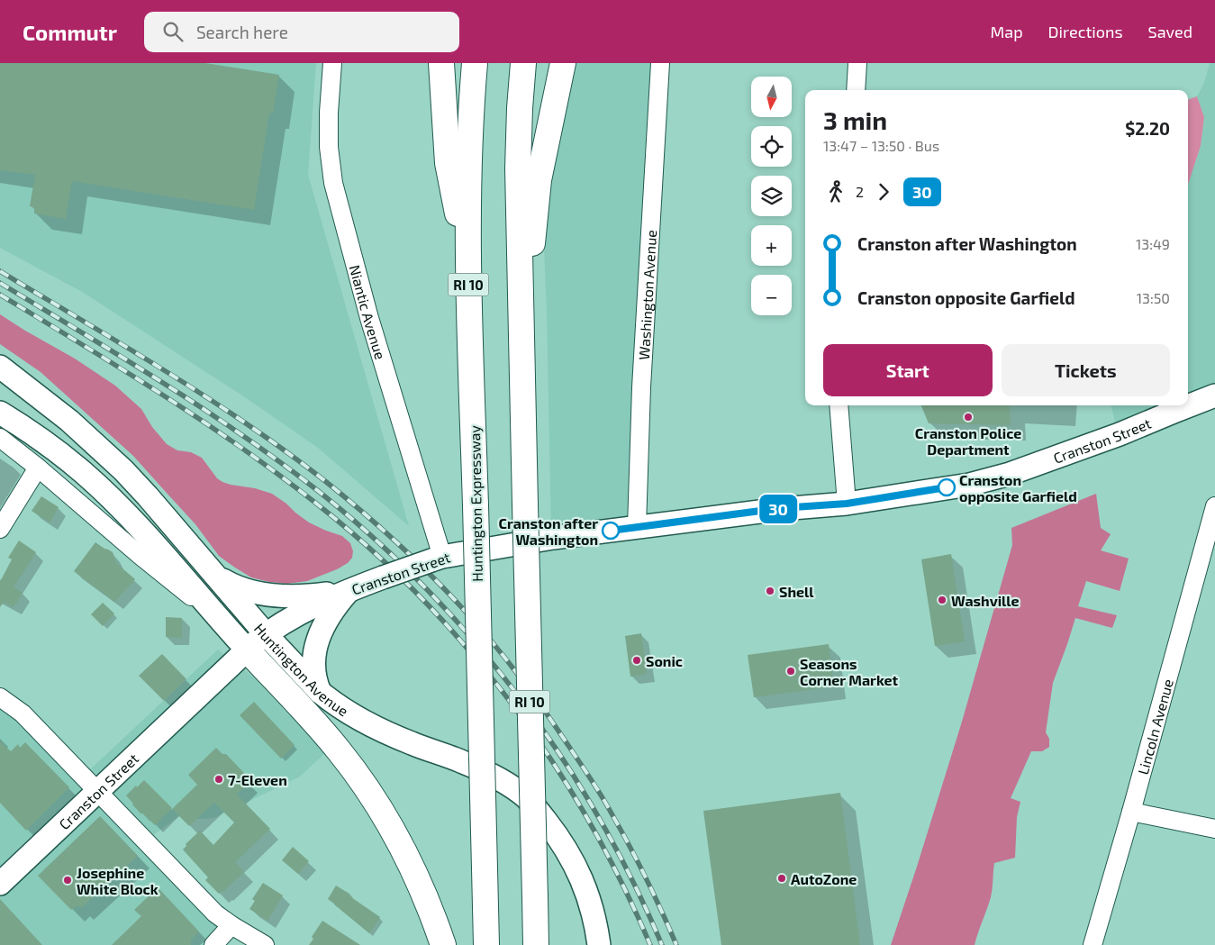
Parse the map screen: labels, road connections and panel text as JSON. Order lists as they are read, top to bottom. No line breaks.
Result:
{"streets":{"highway":["RI 10","Huntington Expressway"],"main road":["Cranston Street","Huntington Avenue"],"street":["Washington Avenue","Niantic Avenue","Lincoln Avenue"]},"crossings":[["Washington Avenue","Cranston Street"],["Niantic Avenue","Cranston Street"],["Cranston Street","Huntington Avenue"]],"places":["Cranston Police Department","Cranston opposite Garfield","Cranston after Washington","Shell","Washville","Sonic","Seasons Corner Market","7-Eleven","AutoZone","Josephine White Block"],"lines":["bus line 30"],"north":"bottom","page":{"header":"Commutr","search":"Search here","nav":["Map","Directions","Saved"],"on_map":"30","map_buttons":["+","−"],"heading":["3 min","13:47 – 13:50 · Bus","$2.20"],"legs":["2","30"],"list":[{"name":"Cranston after Washington","value":"13:49"},{"name":"Cranston opposite Garfield","value":"13:50"}],"buttons":["Start","Tickets"]}}
